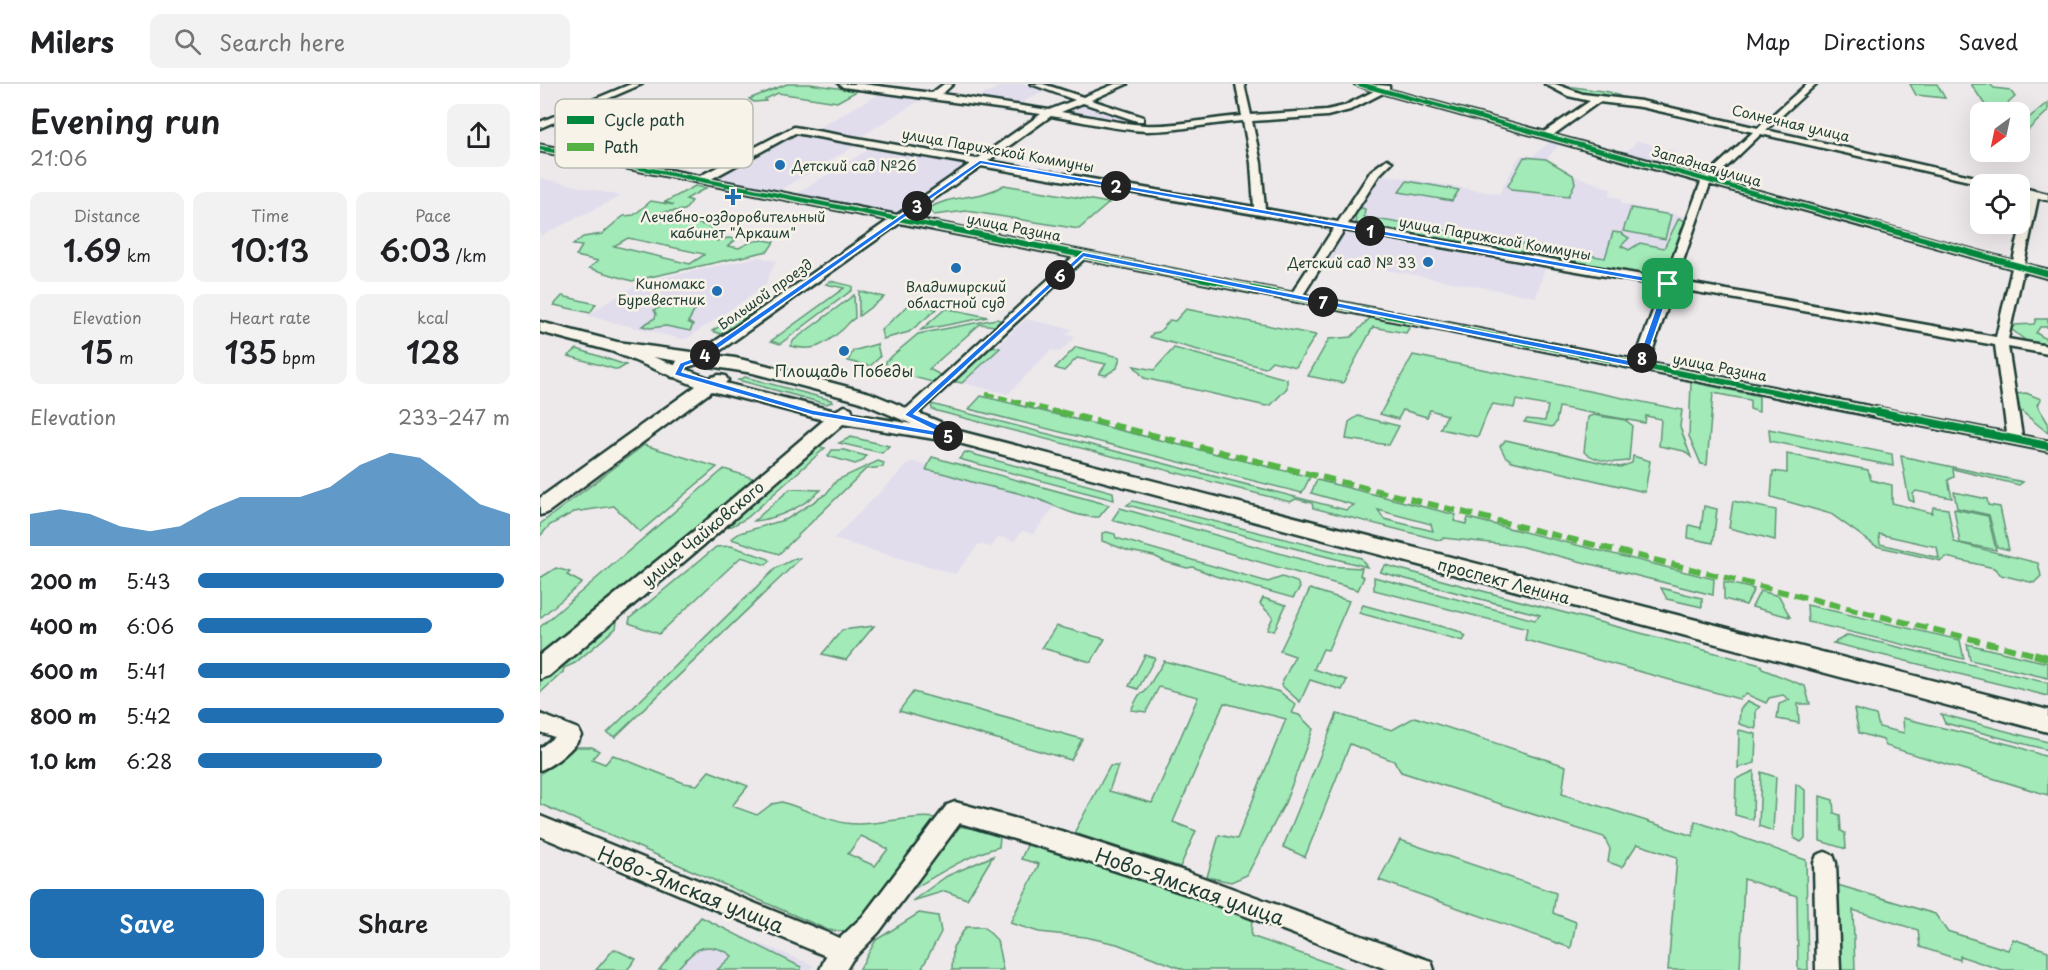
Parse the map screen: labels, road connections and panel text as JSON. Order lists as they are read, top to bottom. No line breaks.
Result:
{"streets":{"main road":["улица Чайковского","проспект Ленина"],"street":["Солнечная улица","улица Парижской Коммуны","Западная улица","улица Разина","Большой проезд","Ново-Ямская улица"]},"crossings":[["улица Парижской Коммуны","улица Разина"],["улица Парижской Коммуны","Большой проезд"],["улица Разина","Большой проезд"],["Большой проезд","проспект Ленина"],["улица Чайковского","проспект Ленина"]],"places":{"other":["Детский сад №26","Детский сад № 33","Владимирский областной суд","Киномакс Буревестник","Площадь Победы"],"health":["Лечебно-оздоровительный кабинет \"Аркаим\""]},"legend":["Cycle path","Path"],"north":"bottom left","page":{"header":"Milers","search":"Search here","nav":["Map","Directions","Saved"],"heading":["Evening run","21:06"],"pins":["2","3","1","6","7","4","8","5"],"stats":[["Distance","1.69 km"],["Time","10:13"],["Pace","6:03 /km"],["Elevation","15 m"],["Heart rate","135 bpm"],["kcal","128"]],"chart":["Elevation","233–247 m"],"list":[{"name":"200 m","note":"5:43"},{"name":"400 m","note":"6:06"},{"name":"600 m","note":"5:41"},{"name":"800 m","note":"5:42"},{"name":"1.0 km","note":"6:28"}],"buttons":["Save","Share"]}}
